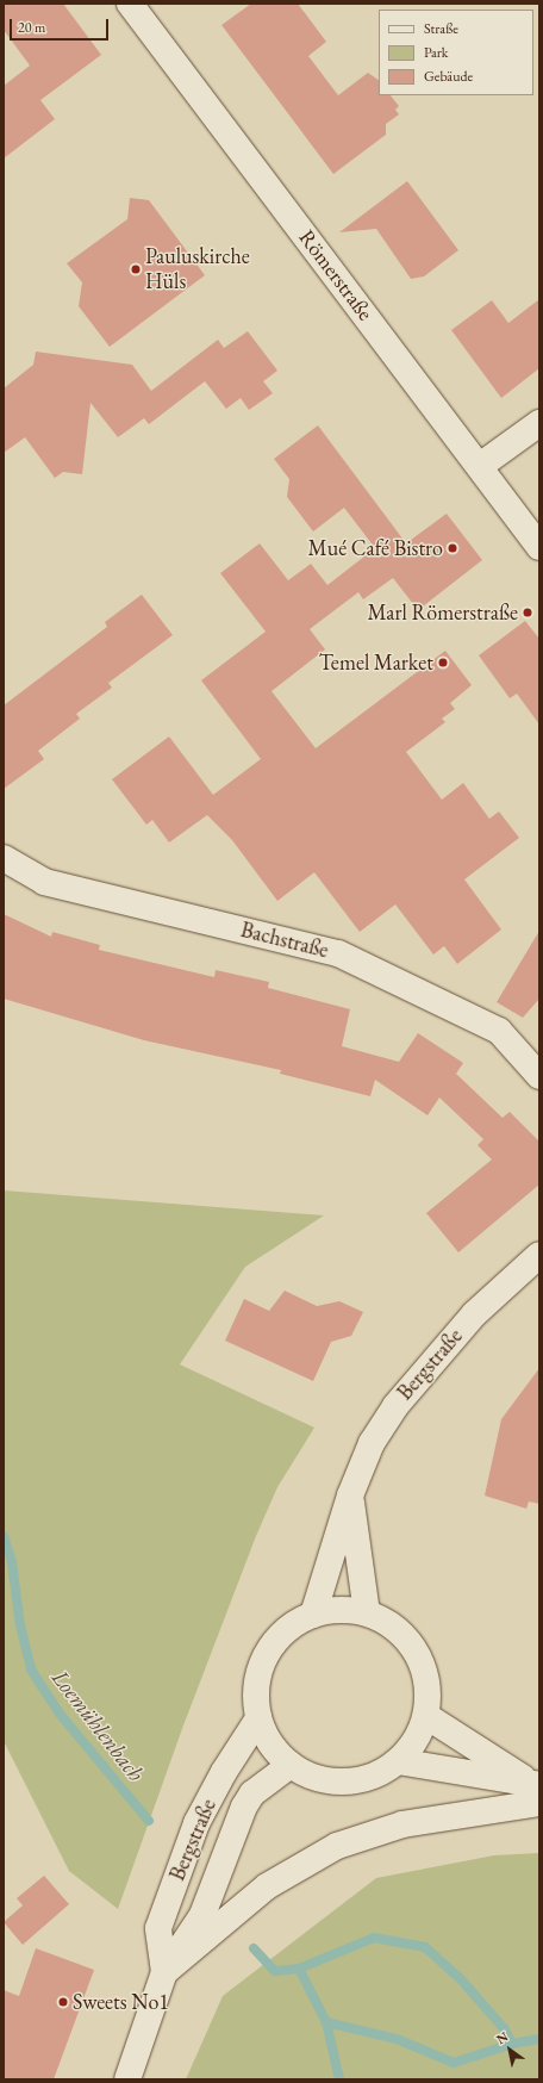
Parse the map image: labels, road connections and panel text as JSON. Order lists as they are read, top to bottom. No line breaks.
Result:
{"streets":{"main road":["Römerstraße","Bachstraße","Bergstraße"]},"water":["Loemühlenbach"],"places":["Pauluskirche Hüls","Mué Café Bistro","Marl Römerstraße","Temel Market","Sweets No1"],"legend":["Straße","Park","Gebäude"],"scale_bar":"20 m","north":"top left"}
